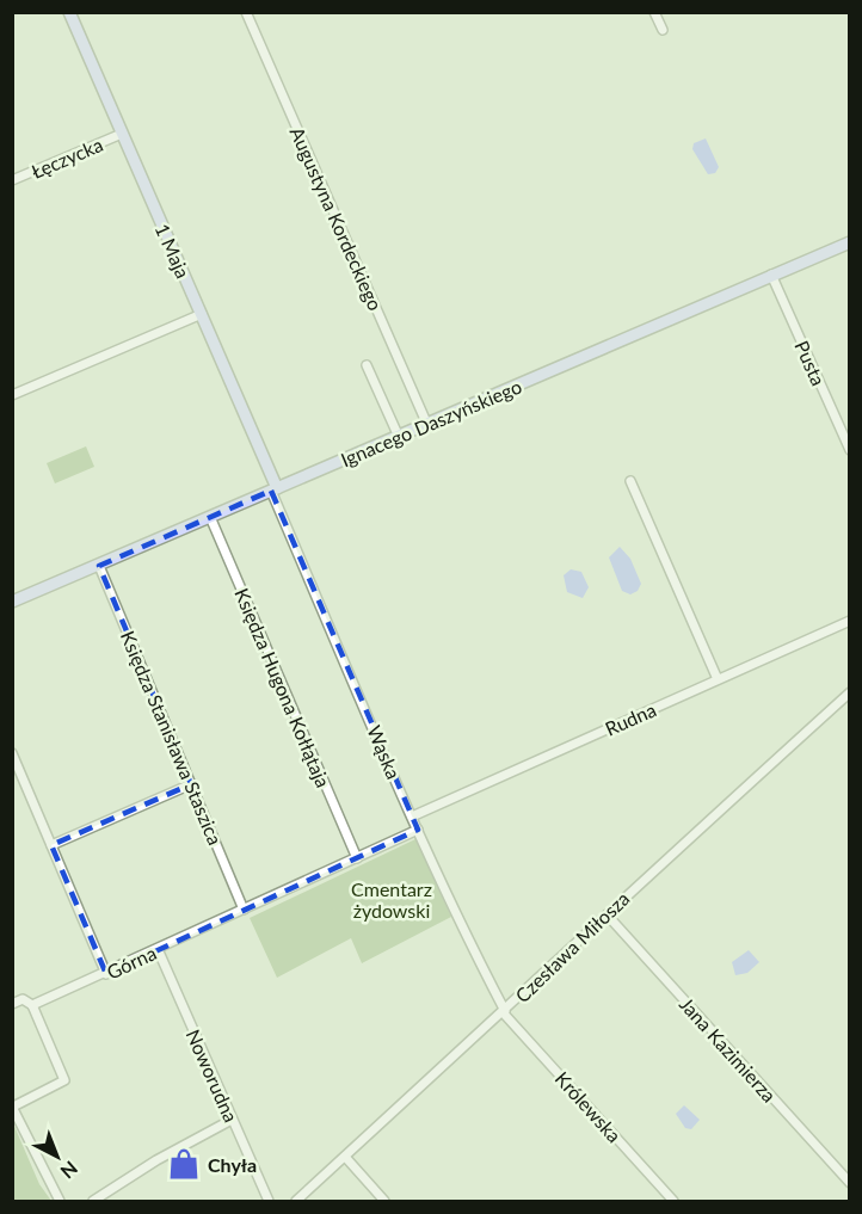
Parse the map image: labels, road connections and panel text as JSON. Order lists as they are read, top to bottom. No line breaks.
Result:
{"streets":{"street":["Łęczycka","Augustyna Kordeckiego","1 Maja","Pusta","Ignacego Daszyńskiego","Księdza Hugona Kołłątaja","Rudna","Księdza Stanisława Staszica","Wąska","Czesława Miłosza","Górna","Jana Kazimierza","Noworudna","Królewska"]},"crossings":[["Łęczycka","1 Maja"],["Augustyna Kordeckiego","Ignacego Daszyńskiego"],["1 Maja","Ignacego Daszyńskiego"],["1 Maja","Wąska"],["Pusta","Ignacego Daszyńskiego"],["Ignacego Daszyńskiego","Księdza Hugona Kołłątaja"],["Ignacego Daszyńskiego","Księdza Stanisława Staszica"],["Ignacego Daszyńskiego","Wąska"],["Księdza Hugona Kołłątaja","Górna"],["Rudna","Wąska"],["Księdza Stanisława Staszica","Górna"],["Wąska","Czesława Miłosza"],["Wąska","Królewska"],["Czesława Miłosza","Jana Kazimierza"],["Czesława Miłosza","Królewska"],["Górna","Noworudna"]],"parks":["Cmentarz żydowski"],"places":{"shop":["Chyła"]},"north":"bottom right"}
